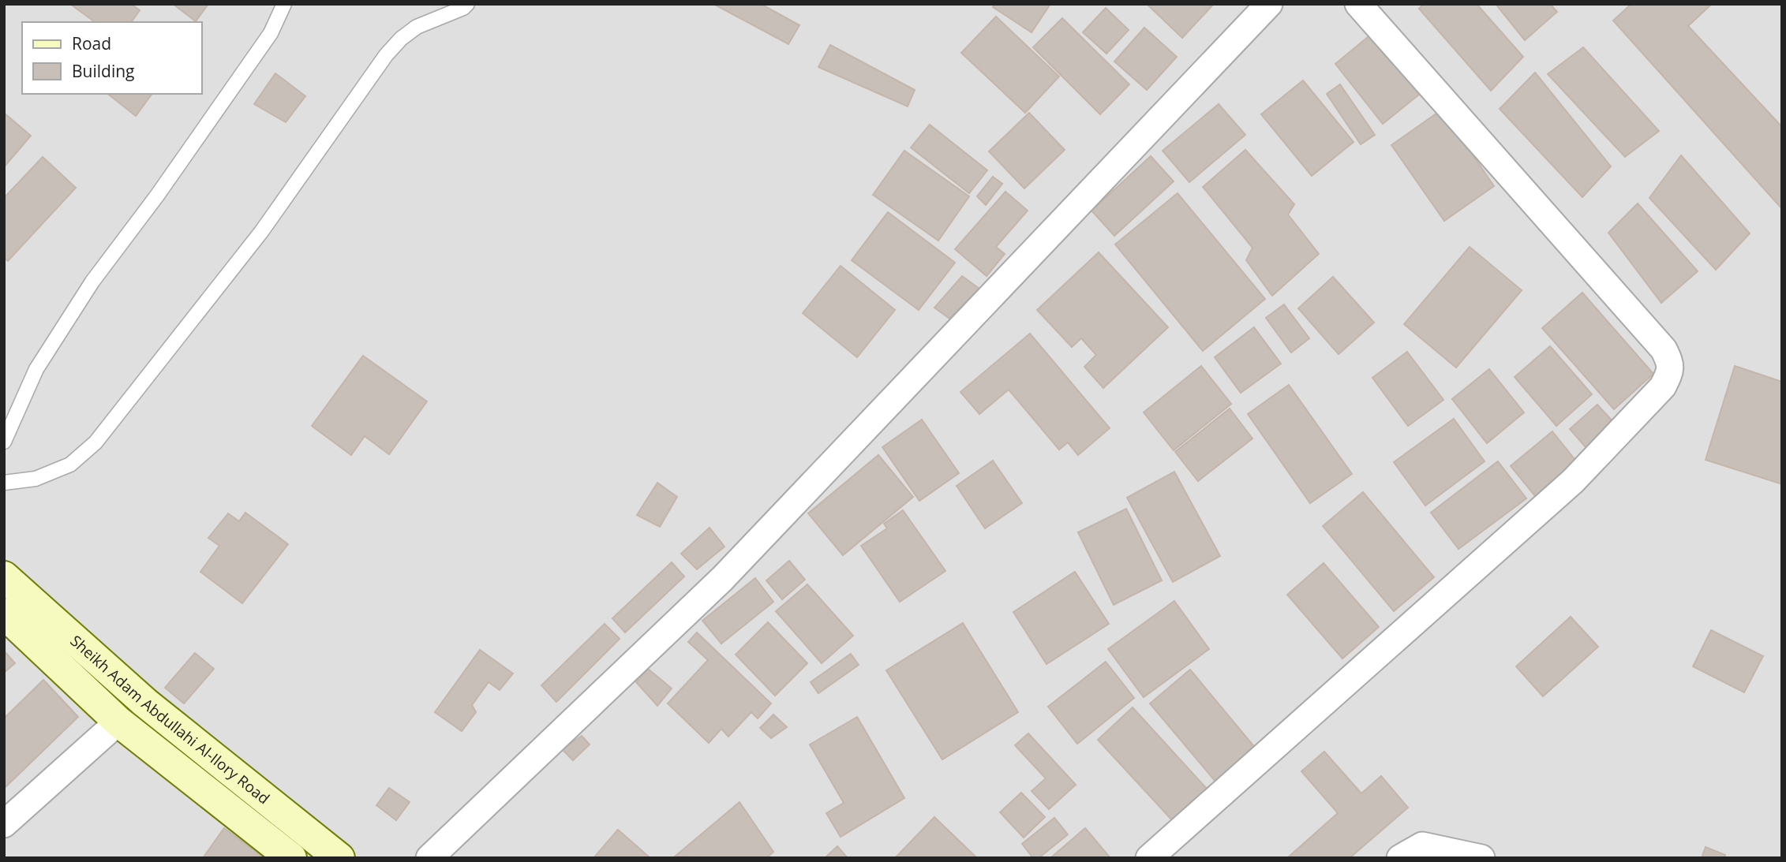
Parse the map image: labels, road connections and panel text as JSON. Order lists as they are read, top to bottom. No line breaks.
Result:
{"streets":{"street":["Sheikh Adam Abdullahi Al-Ilory Road"]},"legend":["Road","Building"]}
